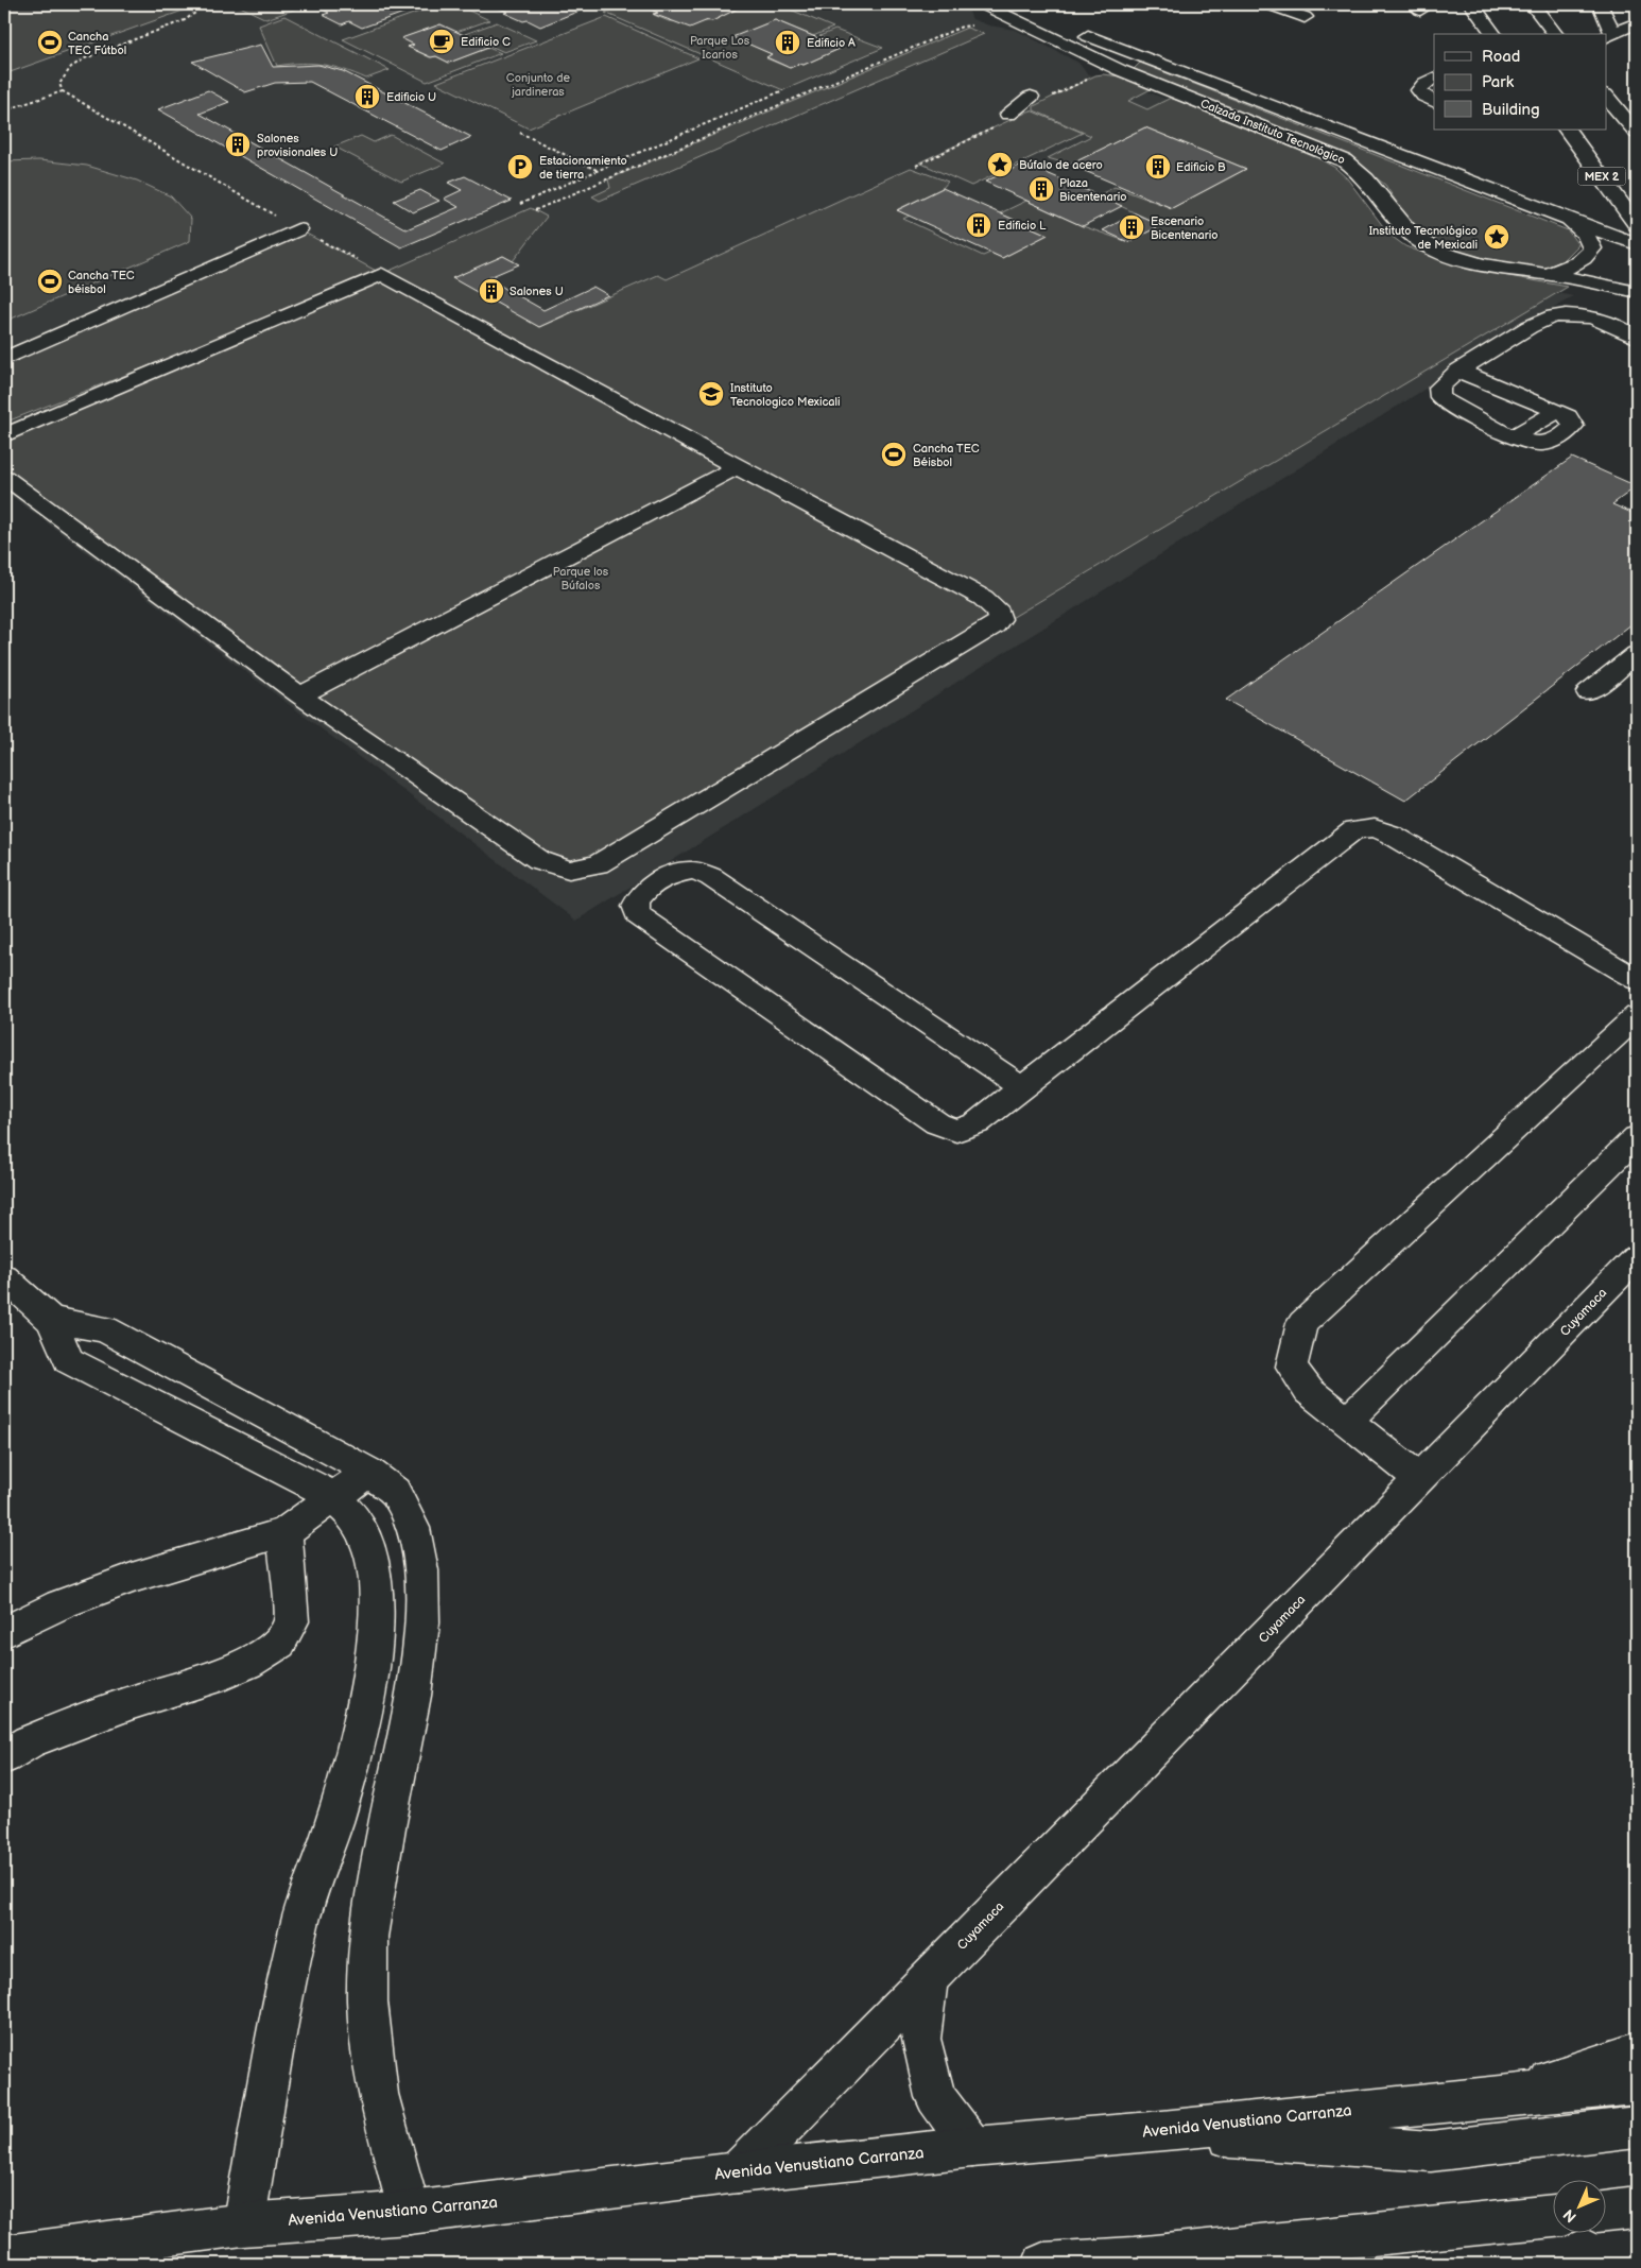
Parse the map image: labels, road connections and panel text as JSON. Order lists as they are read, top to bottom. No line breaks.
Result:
{"streets":{"street":["Calzada Instituto Tecnológico","MEX 2","Cuyamaca","Avenida Venustiano Carranza"]},"crossings":[["Cuyamaca","Avenida Venustiano Carranza"]],"parks":["Parque Los Icarios","Conjunto de jardineras","Parque los Búfalos"],"places":{"cafe":["Edificio C"],"sports":["Cancha TEC Fútbol","Cancha TEC béisbol","Cancha TEC Béisbol"],"building":["Edificio A","Edificio U","Salones provisionales U","Edificio B","Plaza Bicentenario","Edificio L","Escenario Bicentenario","Salones U"],"place":["Búfalo de acero","Instituto Tecnológico de Mexicali"],"parking":["Estacionamiento de tierra"],"school or university":["Instituto Tecnologico Mexicali"]},"legend":["Road","Park","Building"],"north":"bottom left"}
